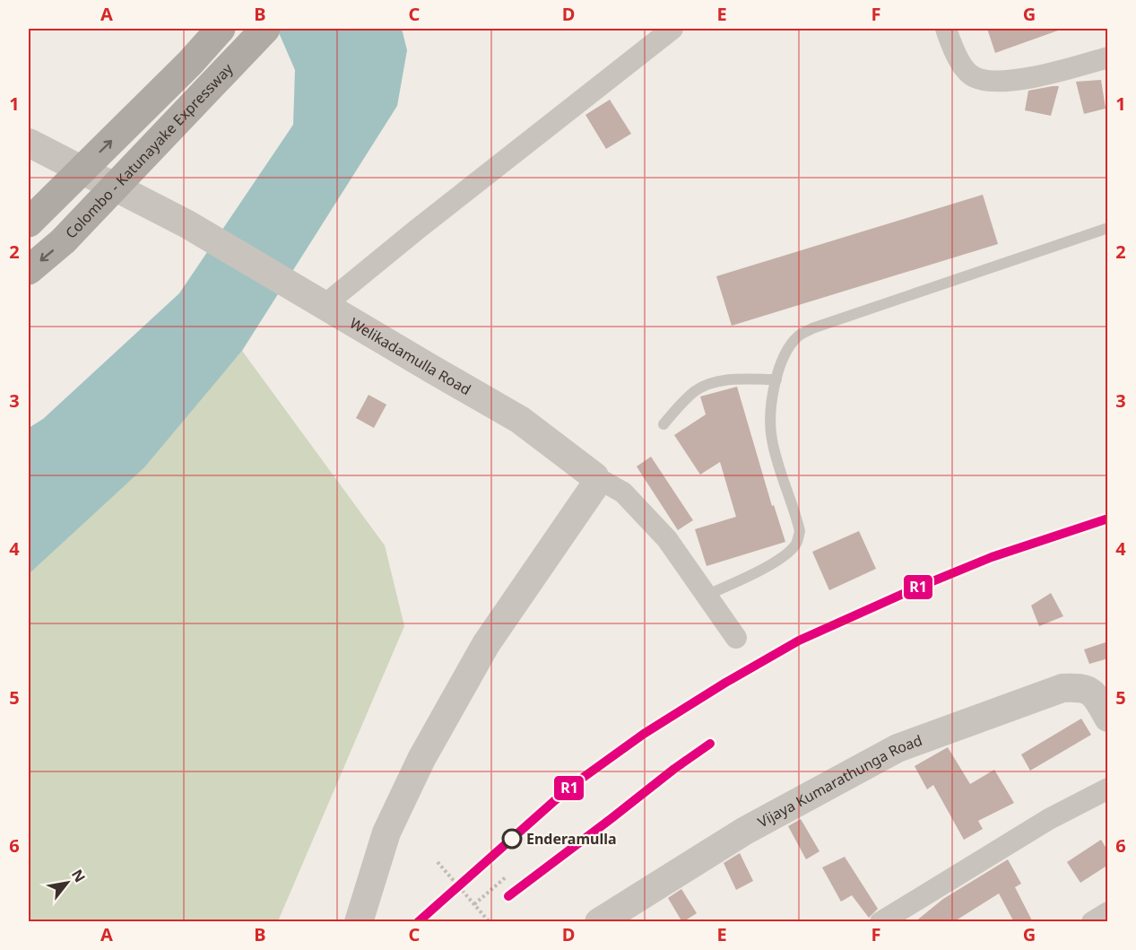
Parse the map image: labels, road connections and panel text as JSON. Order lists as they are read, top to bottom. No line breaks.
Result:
{"streets":{"highway":["Colombo - Katunayake Expressway"],"street":["Welikadamulla Road","Vijaya Kumarathunga Road"]},"places":["Enderamulla"],"lines":["transit line R1"],"north":"top right","grid":{"columns":["A","B","C","D","E","F","G"],"rows":["1","2","3","4","5","6"]}}
